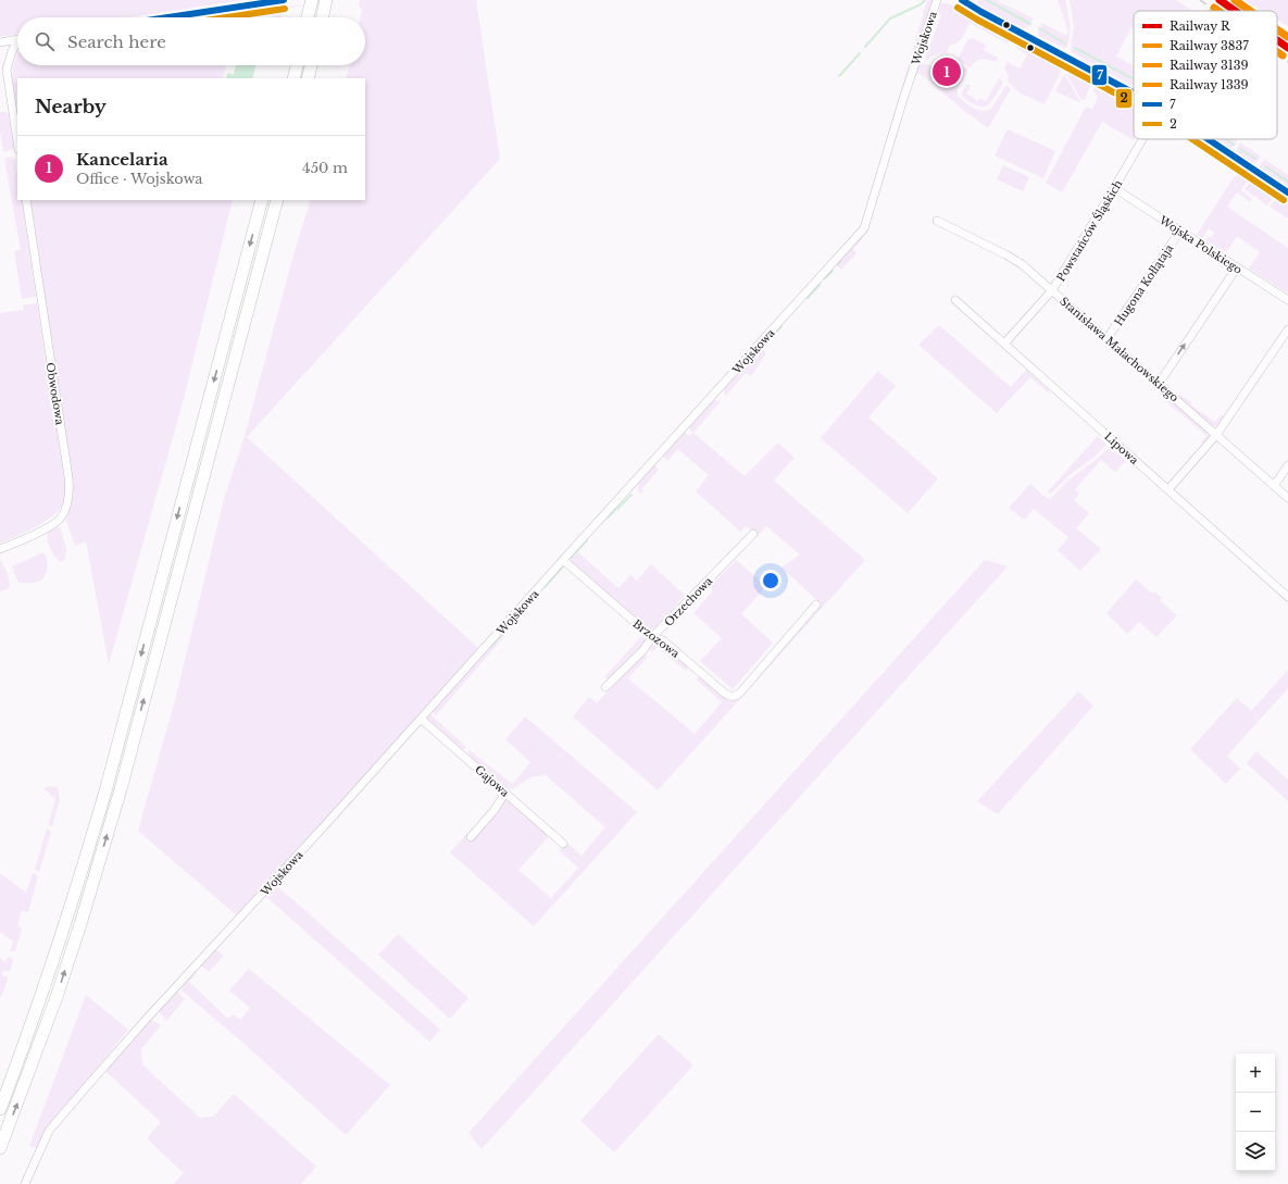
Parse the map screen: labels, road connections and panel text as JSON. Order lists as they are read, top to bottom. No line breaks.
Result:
{"streets":{"street":["Wojskowa","Powstańców Śląskich","Wojska Polskiego","Hugona Kołłątaja","Stanisława Małachowskiego","Obwodowa","Lipowa","Orzechowa","Brzozowa","Gajowa"]},"crossings":[["Wojskowa","Brzozowa"],["Wojskowa","Gajowa"],["Powstańców Śląskich","Wojska Polskiego"],["Powstańców Śląskich","Stanisława Małachowskiego"],["Powstańców Śląskich","Lipowa"],["Wojska Polskiego","Hugona Kołłątaja"],["Hugona Kołłątaja","Stanisława Małachowskiego"],["Orzechowa","Brzozowa"]],"lines":["rail line R","rail line 3139","transit line 7","rail line 3837","transit line 2"],"legend":["Railway R","Railway 3837","Railway 3139","Railway 1339","7","2"],"page":{"search":"Search here","pins":"1","heading":"Nearby","list":[{"mark":"1","name":"Kancelaria","note":"Office · Wojskowa","value":"450 m"}],"map_buttons":["+","−"]}}
